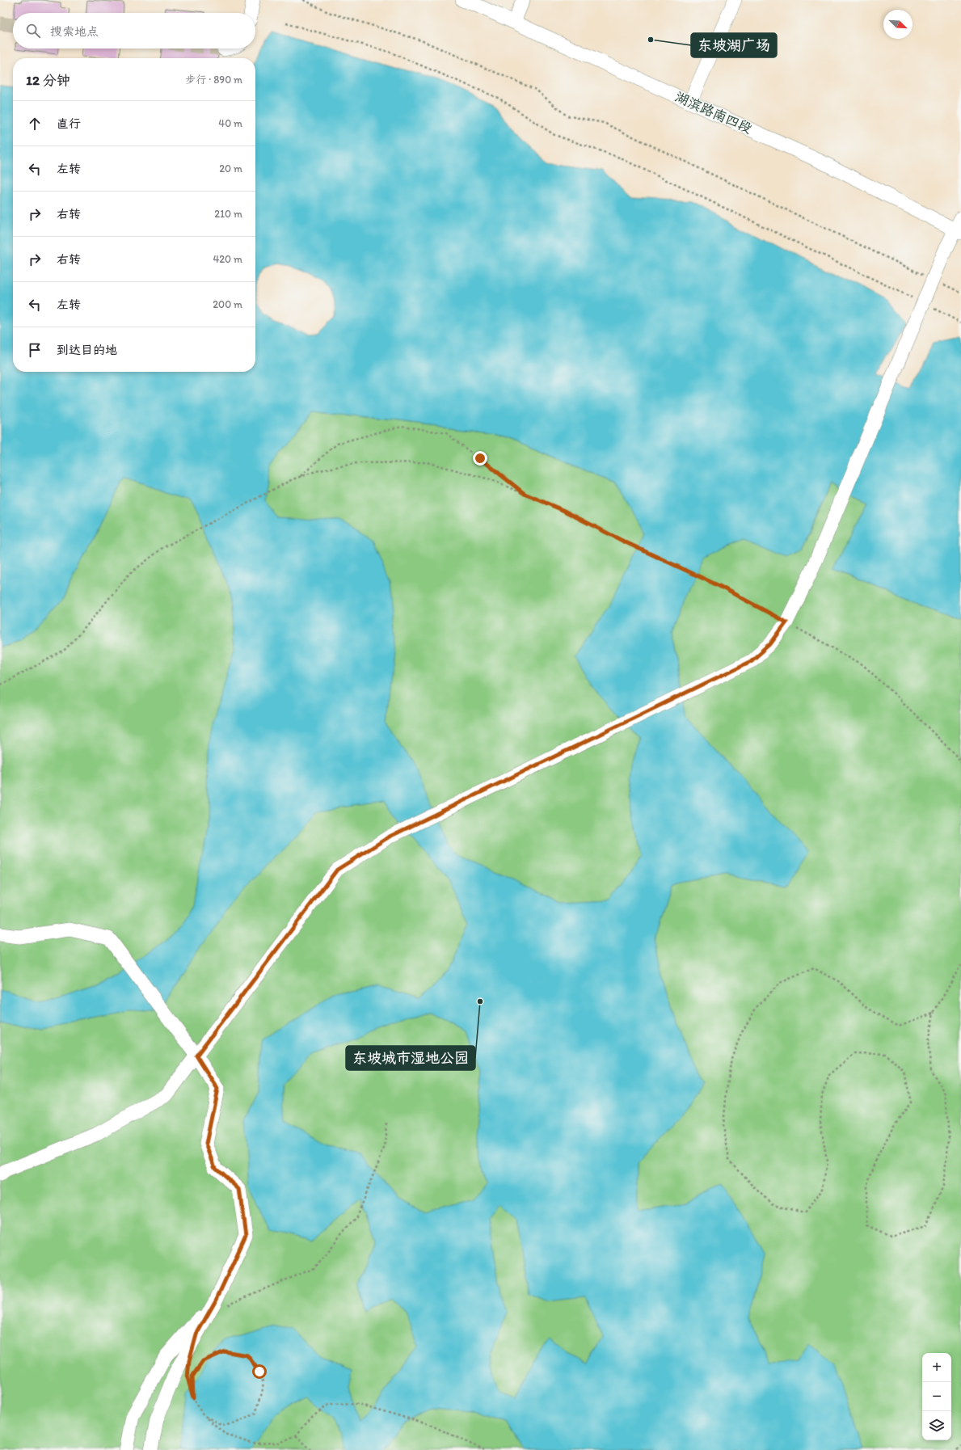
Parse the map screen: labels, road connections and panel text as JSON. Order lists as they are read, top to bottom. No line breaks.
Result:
{"streets":{"street":["湖滨路南四段"]},"places":["东坡湖广场","东坡城市湿地公园"],"north":"bottom right","page":{"search":"搜索地点","heading":["12 分钟","步行 · 890 m"],"list":[["直行","40 m"],["左转","20 m"],["右转","210 m"],["右转","420 m"],["左转","200 m"],"到达目的地"],"map_buttons":["+","−"]}}
